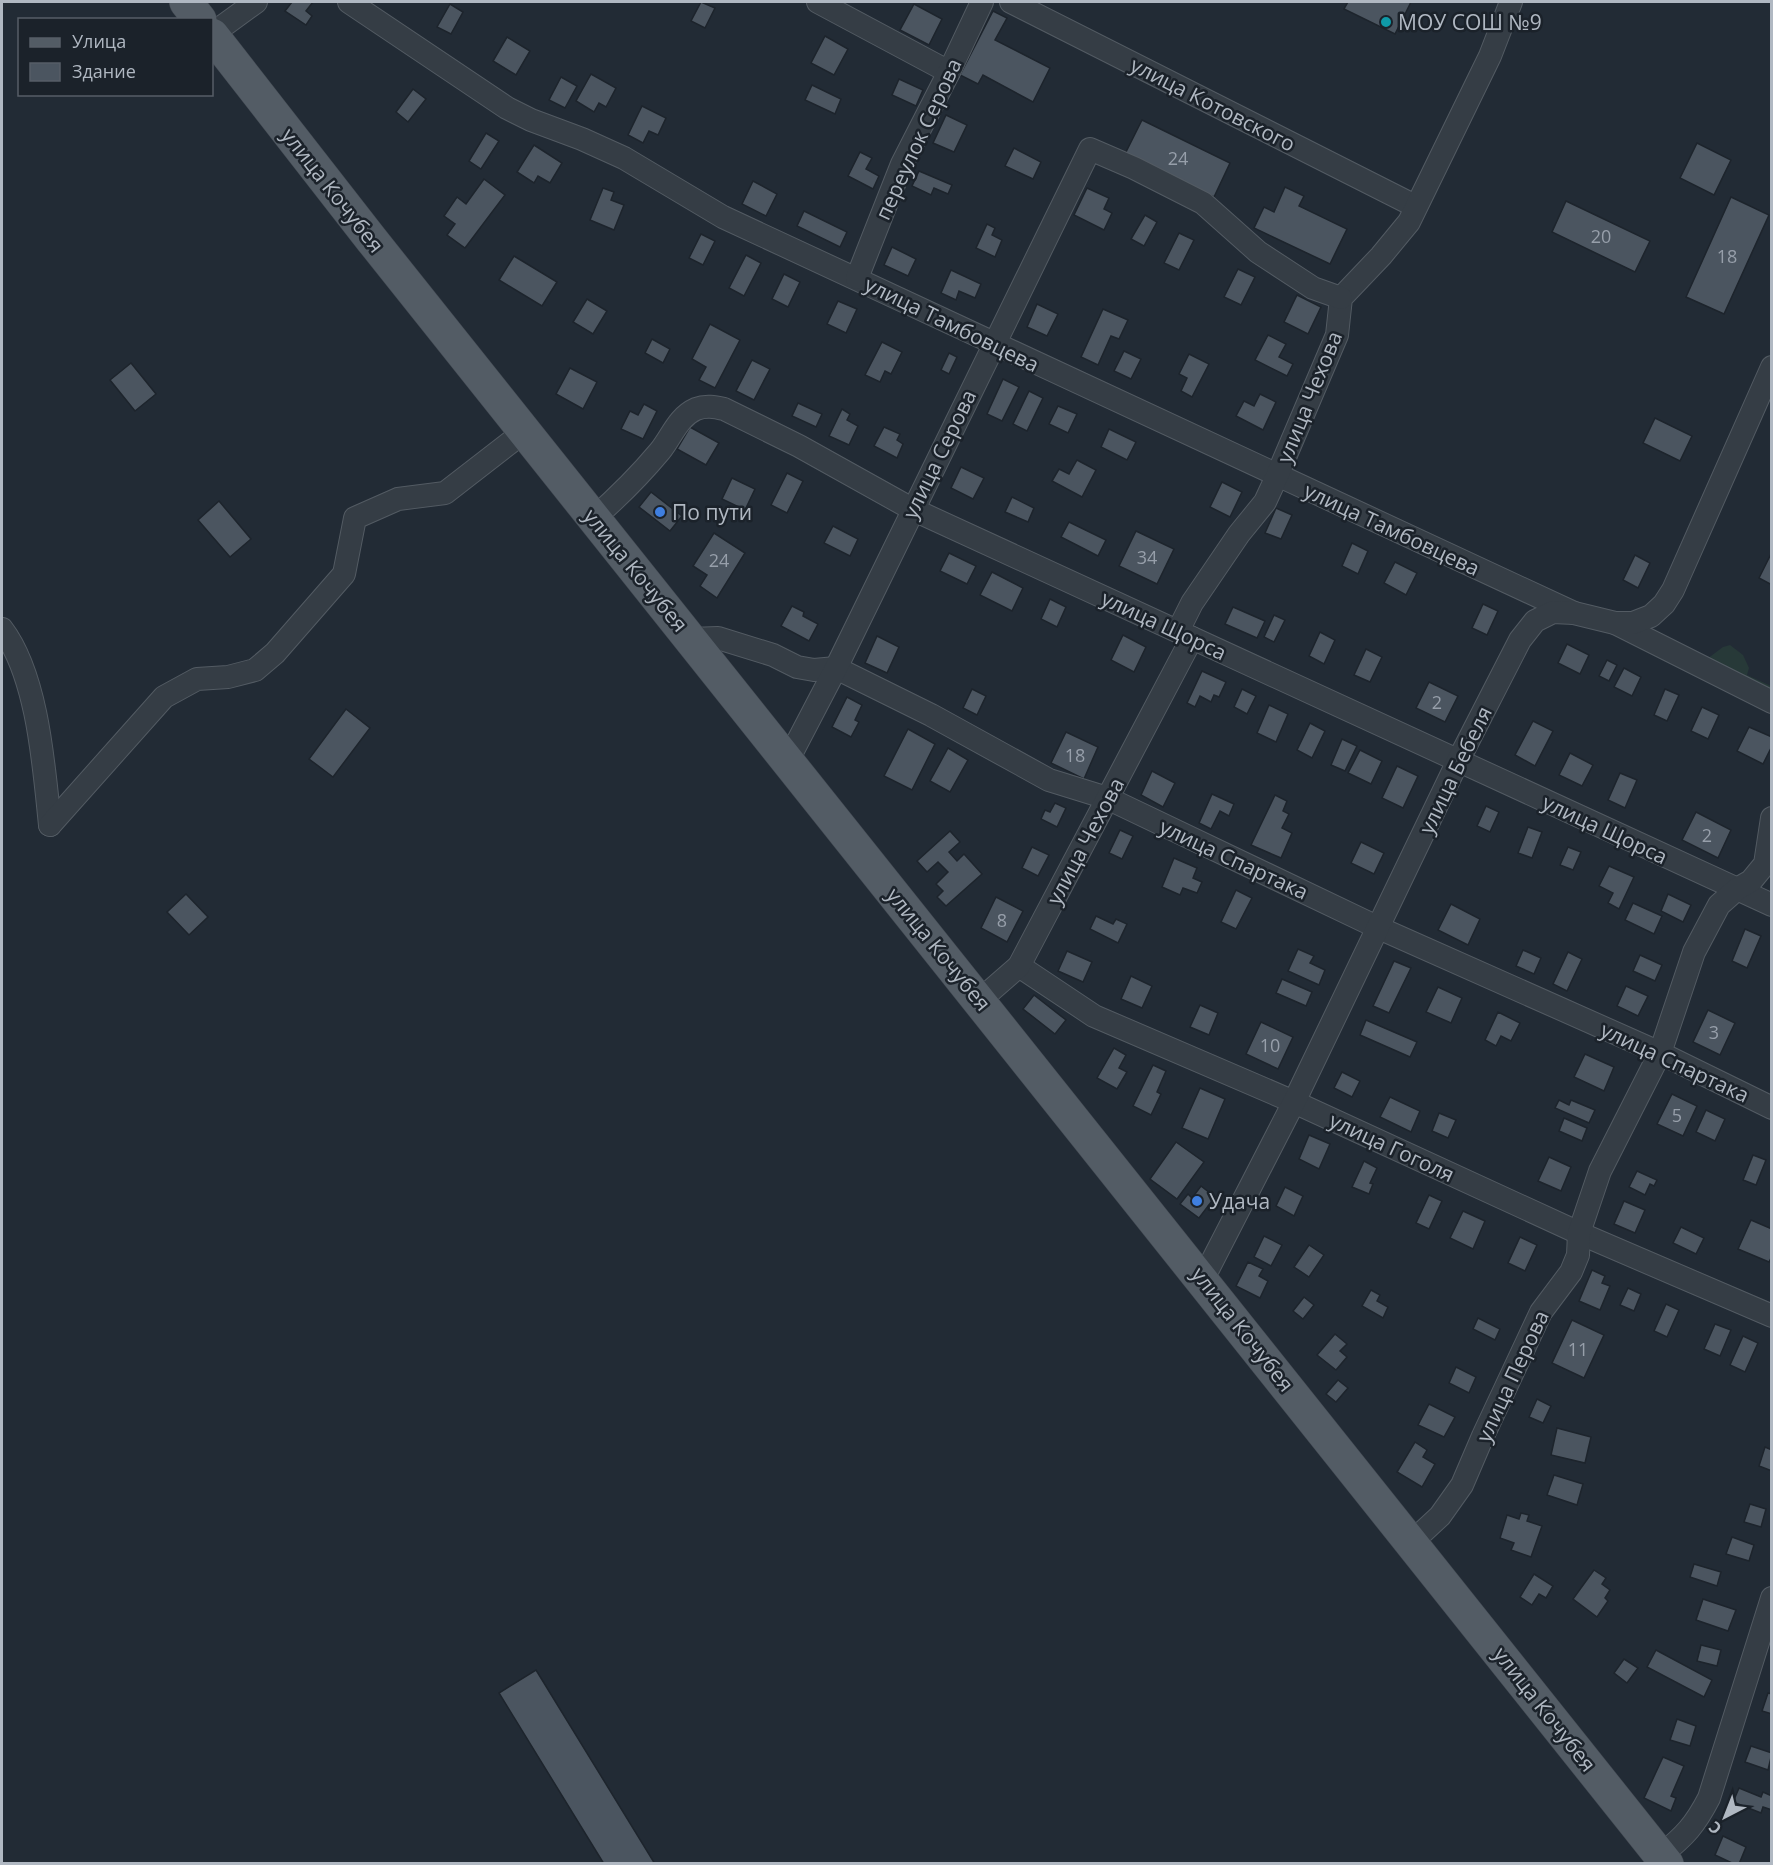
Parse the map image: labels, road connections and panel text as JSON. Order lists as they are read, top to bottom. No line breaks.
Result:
{"streets":{"main road":["улица Кочубея"],"street":["улица Котовского","переулок Серова","улица Тамбовцева","улица Чехова","улица Серова","улица Щорса","улица Бебеля","улица Спартака","улица Гоголя","улица Перова"]},"crossings":[["переулок Серова","улица Тамбовцева"],["улица Кочубея","улица Чехова"],["улица Кочубея","улица Серова"],["улица Кочубея","улица Щорса"],["улица Кочубея","улица Бебеля"],["улица Кочубея","улица Спартака"],["улица Кочубея","улица Перова"],["улица Тамбовцева","улица Чехова"],["улица Тамбовцева","улица Серова"],["улица Тамбовцева","улица Бебеля"],["улица Чехова","улица Серова"],["улица Чехова","улица Щорса"],["улица Чехова","улица Спартака"],["улица Чехова","улица Гоголя"],["улица Серова","улица Щорса"],["улица Серова","улица Спартака"],["улица Щорса","улица Бебеля"],["улица Щорса","улица Перова"],["улица Бебеля","улица Спартака"],["улица Бебеля","улица Гоголя"],["улица Спартака","улица Перова"],["улица Гоголя","улица Перова"]],"places":["МОУ СОШ №9","По пути","Удача"],"house_numbers":["24","20","18","34","24","2","18","2","8","3","10","5","11"],"legend":["Улица","Здание"],"north":"bottom left"}
